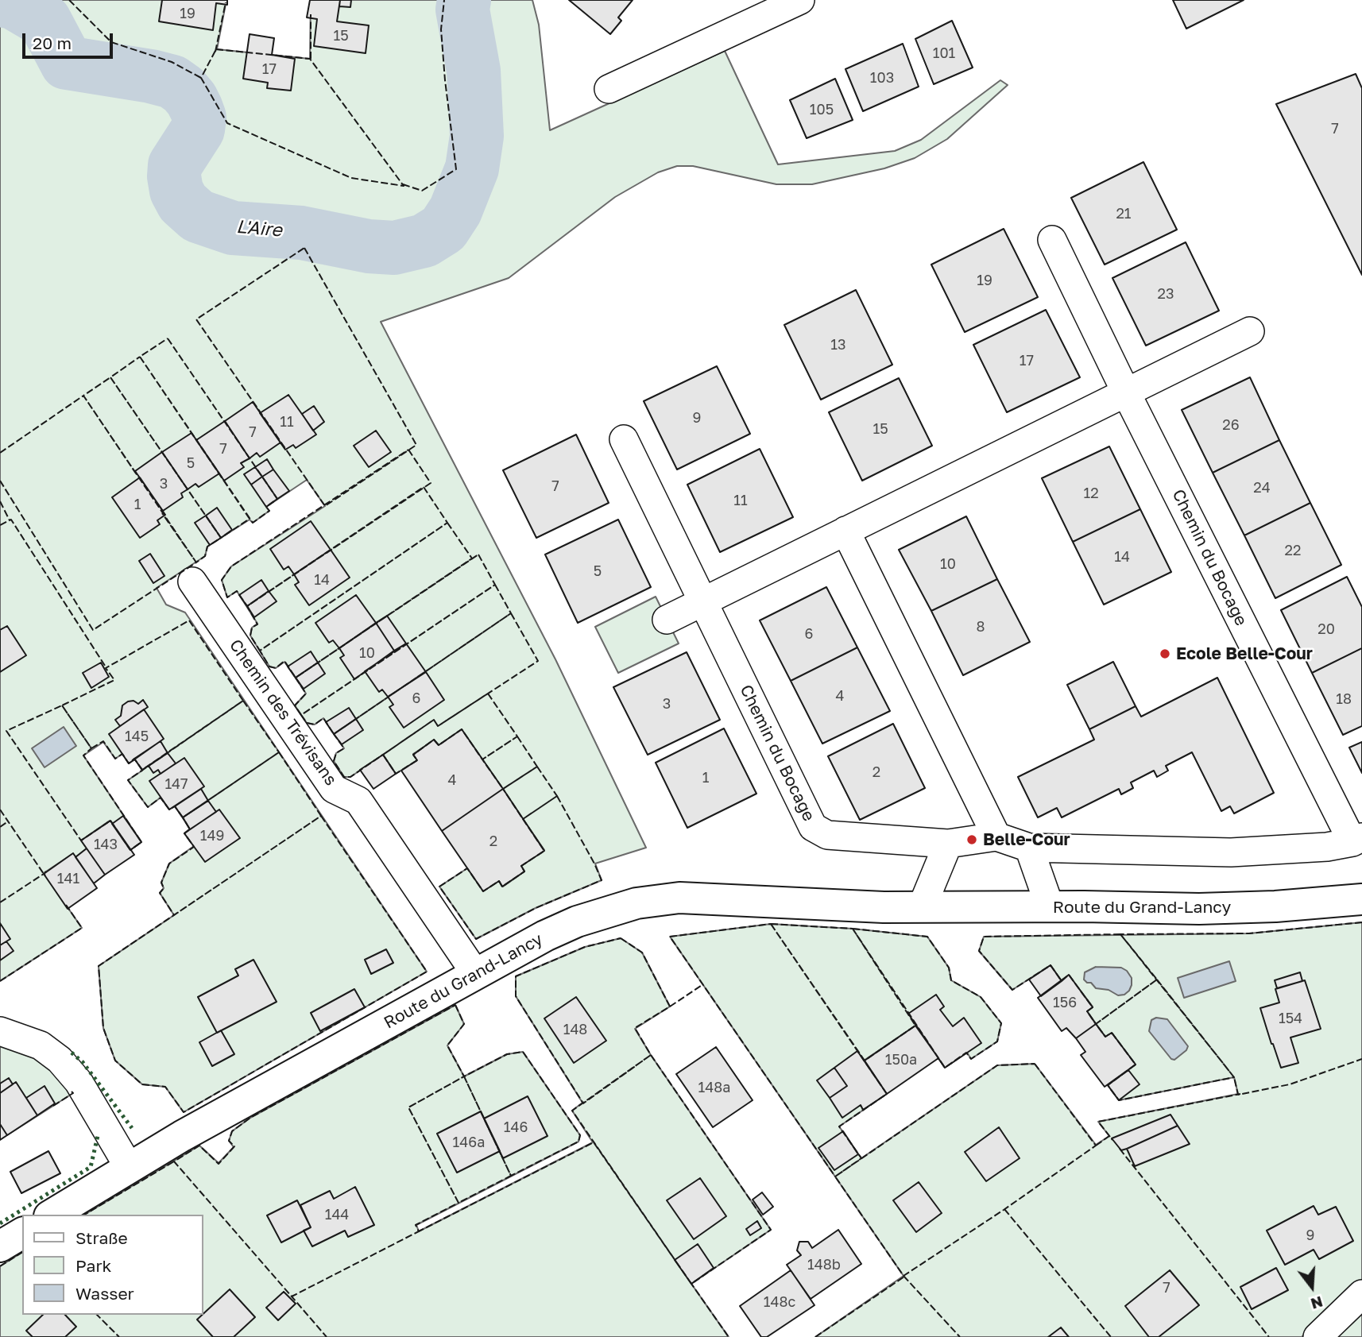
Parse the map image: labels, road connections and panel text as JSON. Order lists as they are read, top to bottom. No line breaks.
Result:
{"streets":{"street":["Chemin du Bocage","Chemin des Trévisans","Route du Grand-Lancy"]},"crossings":[["Chemin des Trévisans","Route du Grand-Lancy"]],"water":["L'Aire"],"places":["Ecole Belle-Cour","Belle-Cour"],"house_numbers":["19","15","101","17","103","105","7","21","19","23","13","17","9","11","26","15","7","7","5","3","7","24","12","11","1","22","14","10","5","14","8","20","6","10","4","6","18","3","145","2","1","4","147","149","2","143","141","156","154","148","150a","148a","146","146a","144","9","148b","7","148c"],"legend":["Straße","Park","Wasser"],"scale_bar":"20 m","north":"bottom"}
